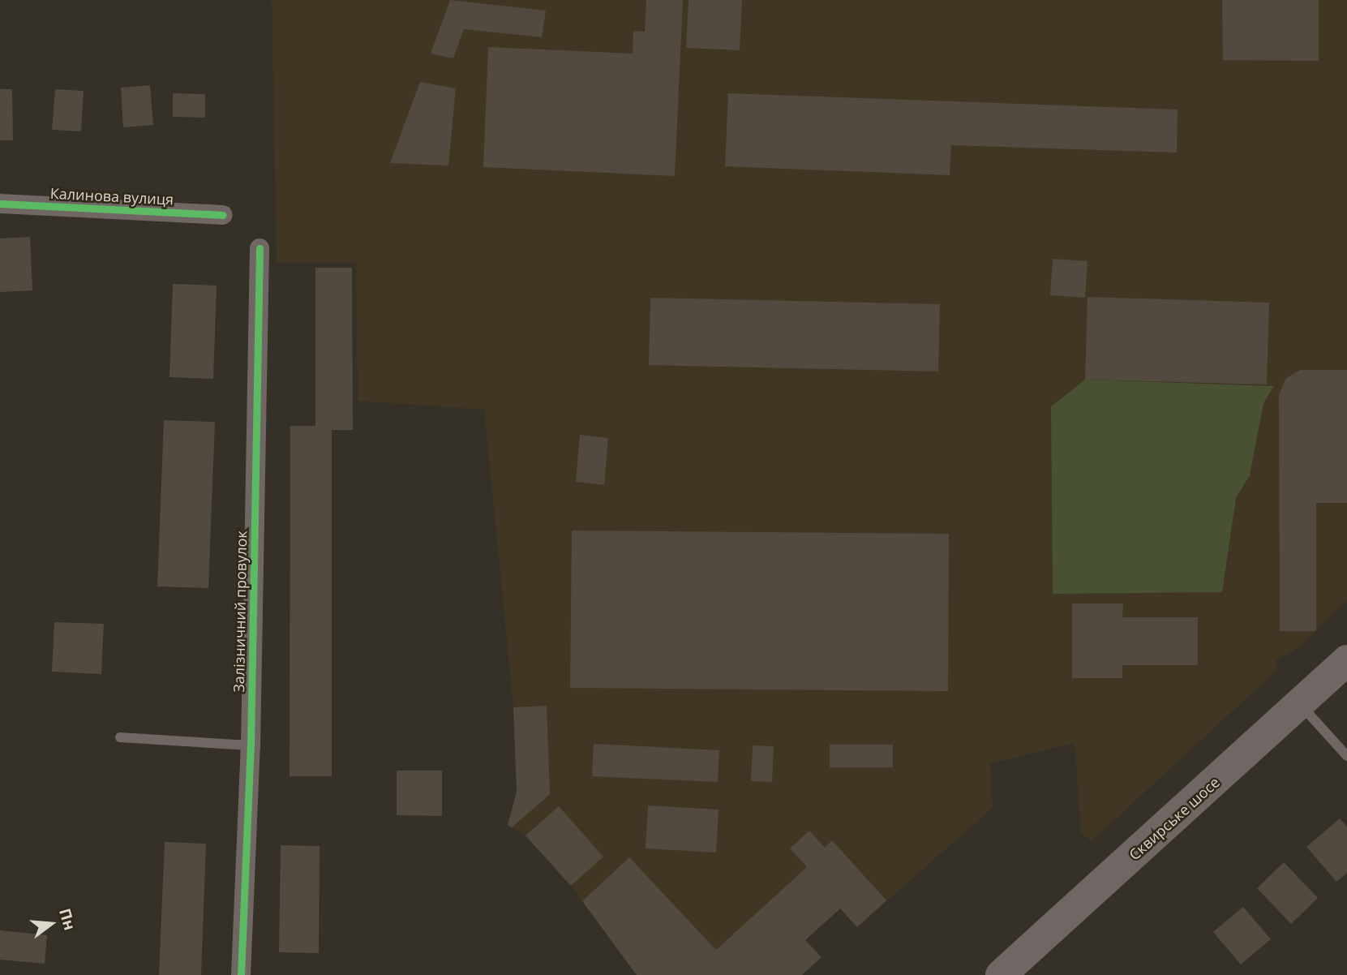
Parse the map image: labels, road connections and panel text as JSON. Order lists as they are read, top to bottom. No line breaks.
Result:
{"streets":{"main road":["Сквирське шосе"],"street":["Калинова вулиця","Залізничний провулок"]},"north":"right"}
